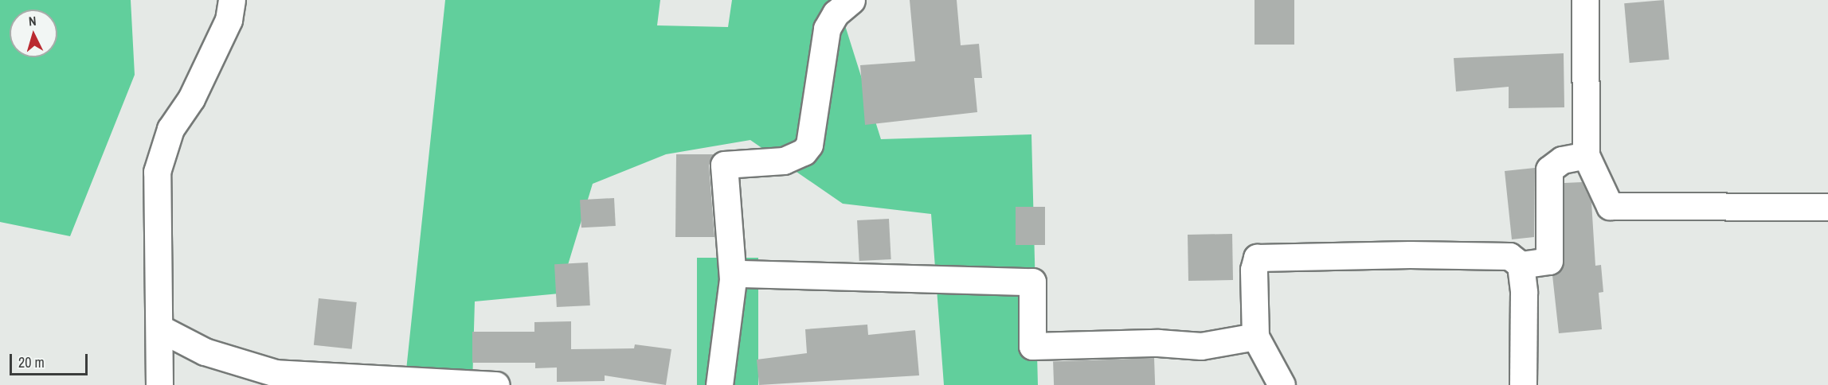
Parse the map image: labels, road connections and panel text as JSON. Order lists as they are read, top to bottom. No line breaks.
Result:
{"scale_bar":"20 m","north":"top"}
